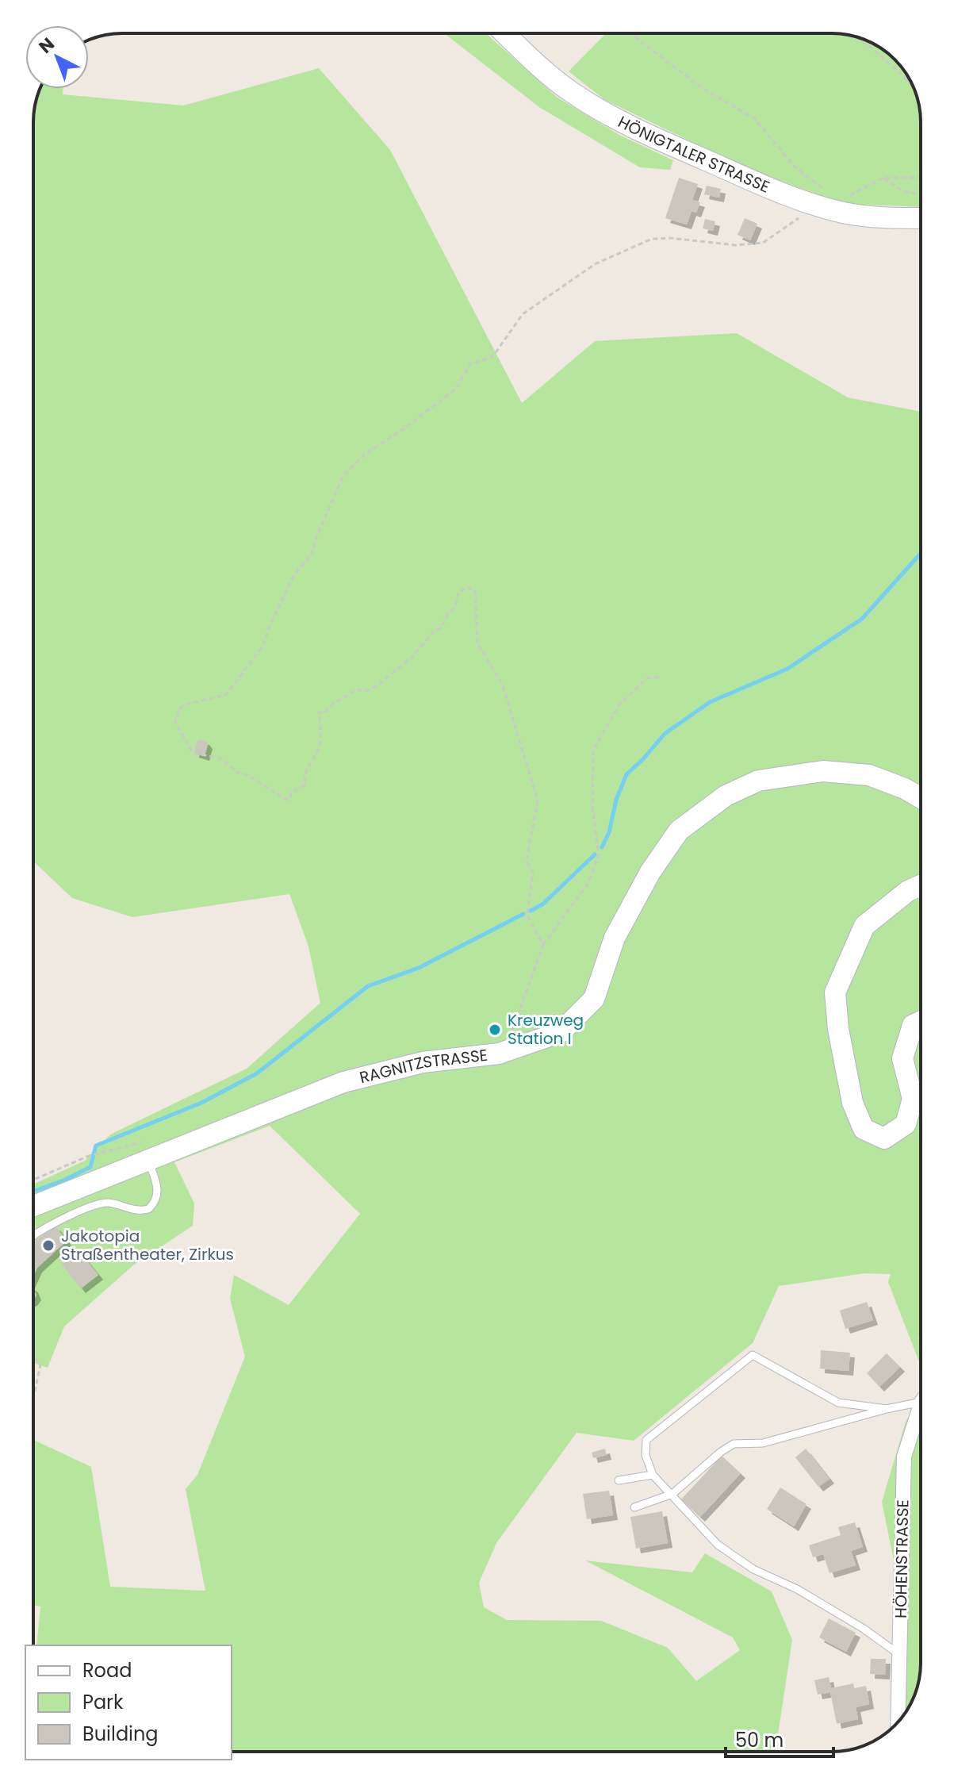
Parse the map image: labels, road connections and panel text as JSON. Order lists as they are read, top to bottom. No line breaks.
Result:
{"streets":{"main road":["HÖNIGTALER STRASSE","RAGNITZSTRASSE"],"street":["HÖHENSTRASSE"]},"places":["Kreuzweg Station I","Jakotopia Straßentheater, Zirkus"],"legend":["Road","Park","Building"],"scale_bar":"50 m","north":"top left"}
